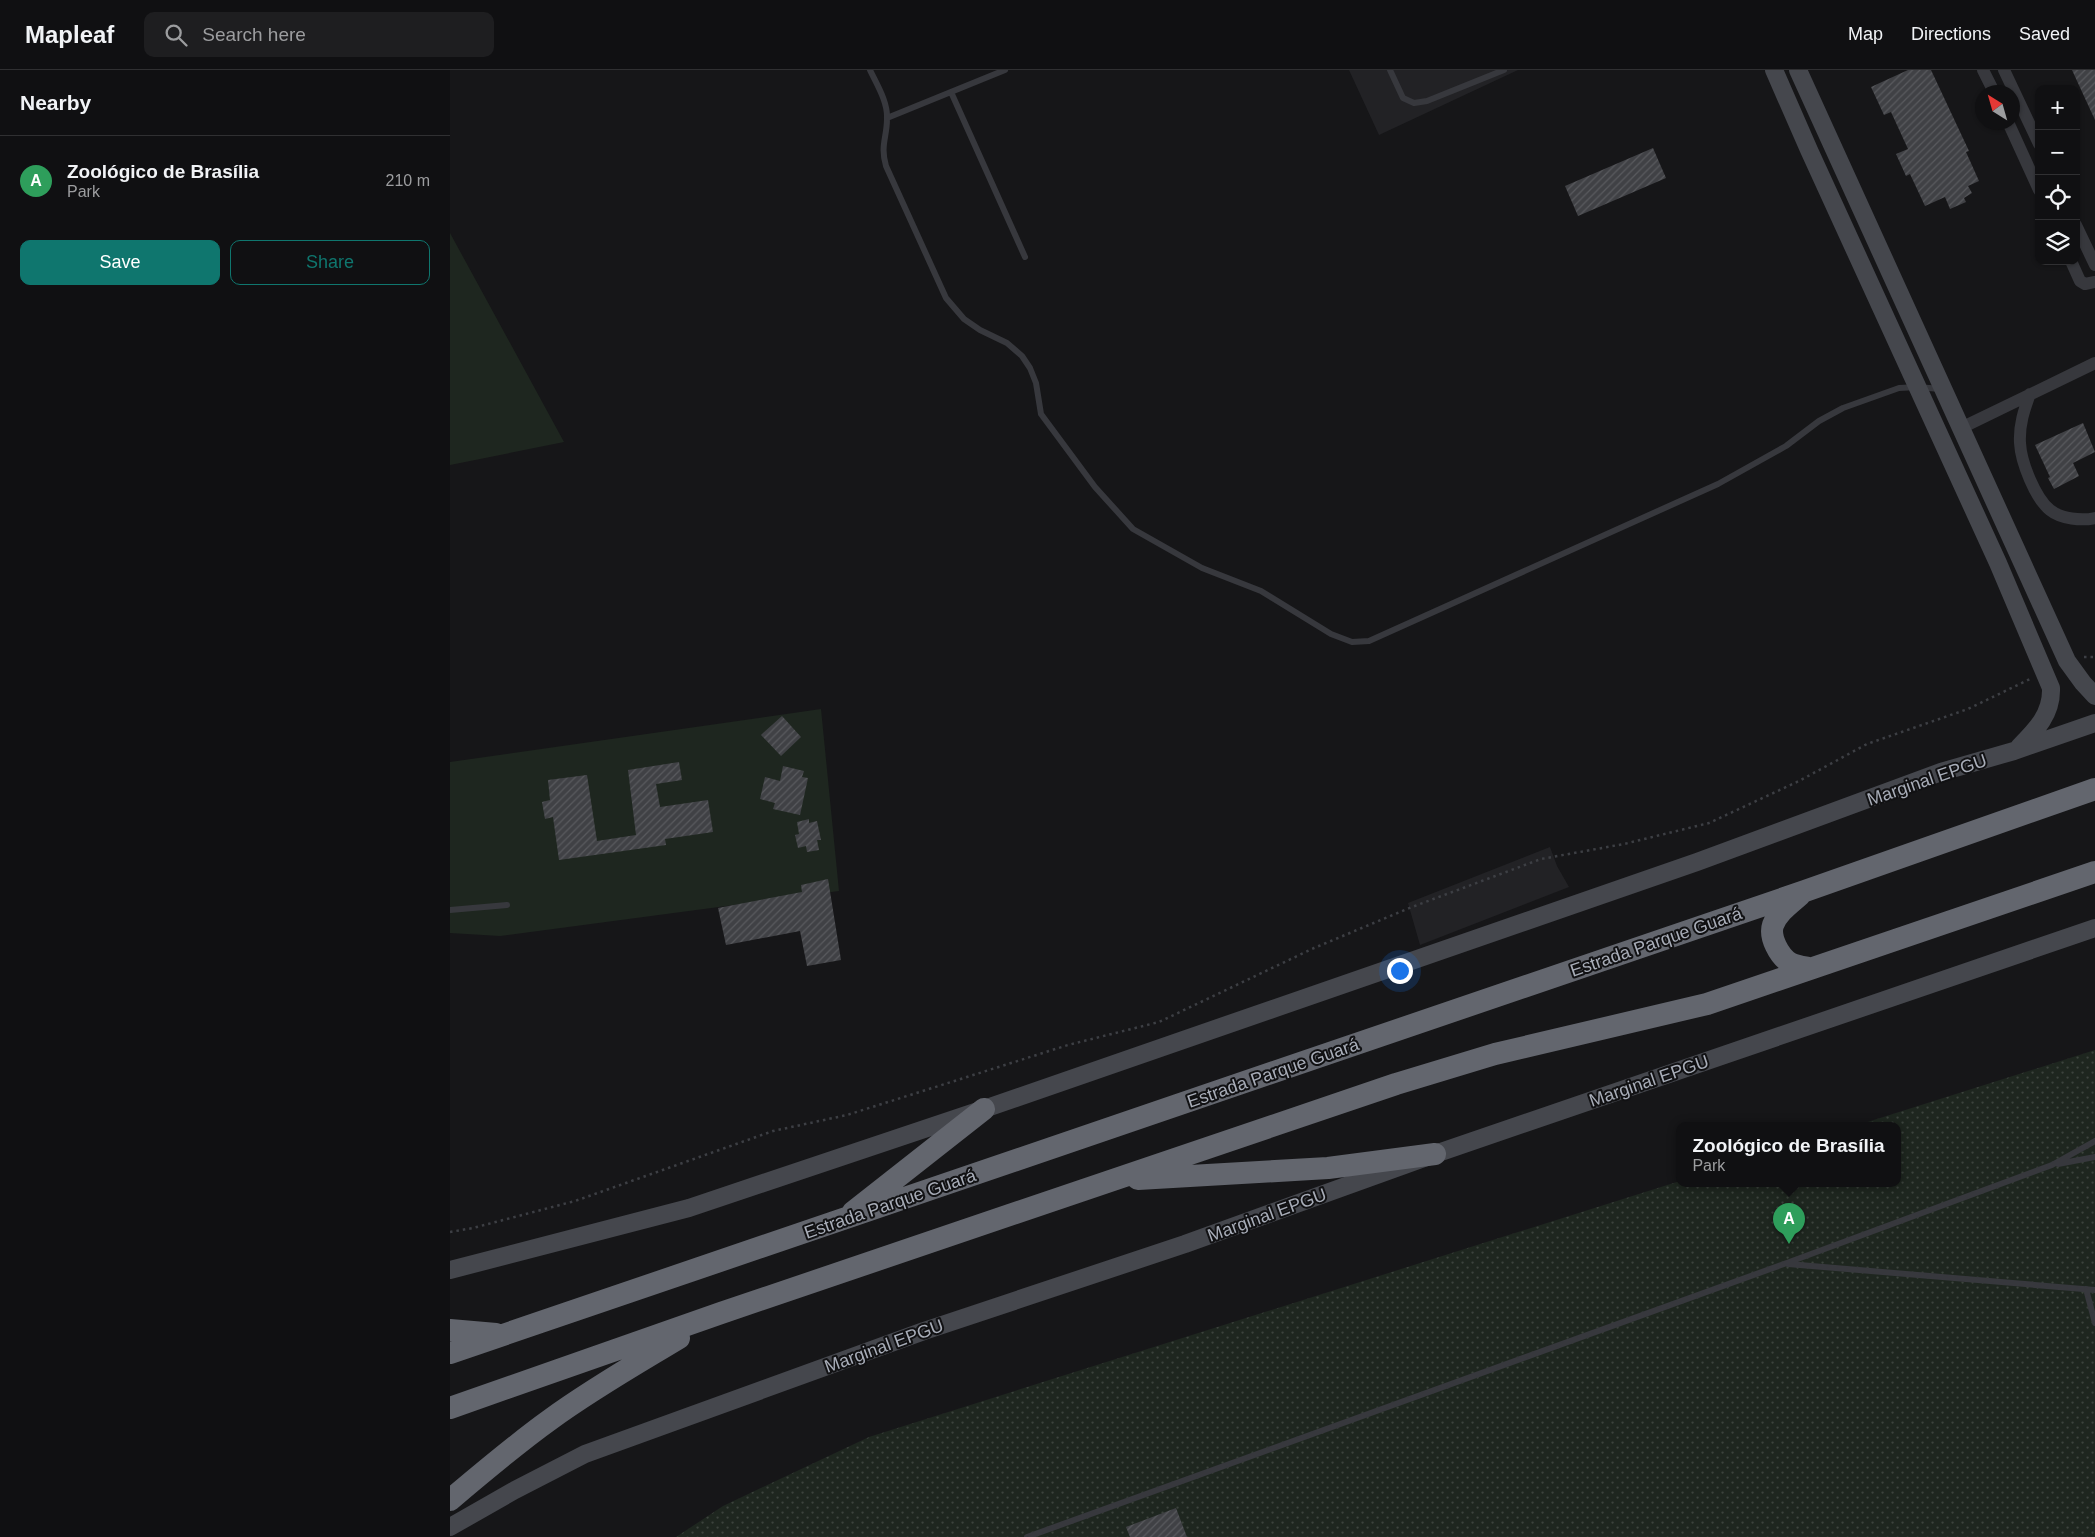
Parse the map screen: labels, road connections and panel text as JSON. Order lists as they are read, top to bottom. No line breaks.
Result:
{"streets":{"highway":["Estrada Parque Guará"],"street":["Marginal EPGU"]},"north":"top left","page":{"header":"Mapleaf","search":"Search here","nav":["Map","Directions","Saved"],"heading":"Nearby","map_buttons":["+","−"],"list":[{"mark":"A","name":"Zoológico de Brasília","note":"Park","value":"210 m"}],"buttons":["Save","Share"],"popup":["Zoológico de Brasília","Park"],"pins":"A"}}
